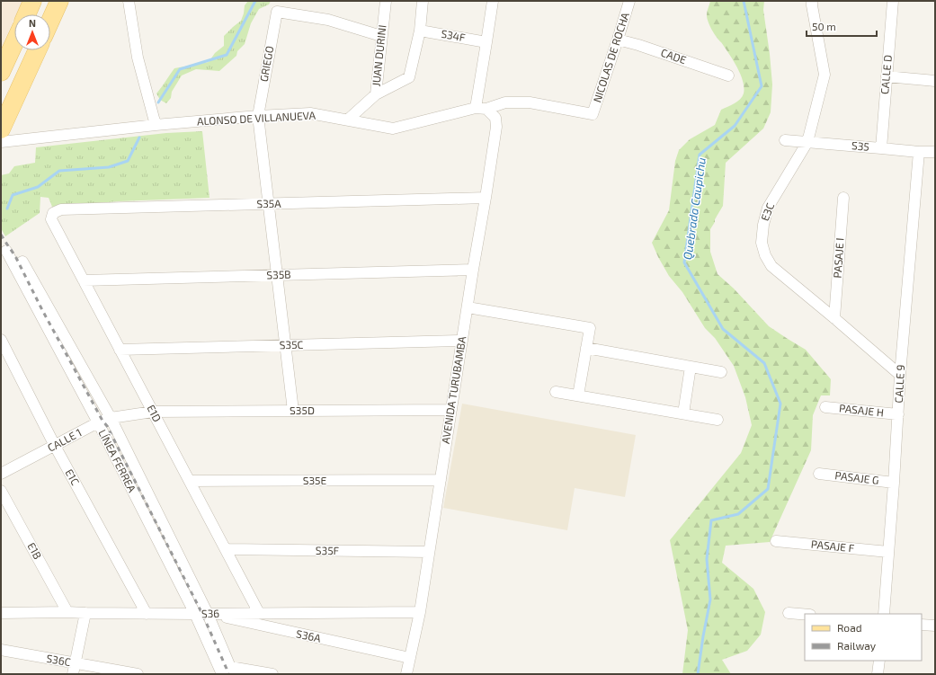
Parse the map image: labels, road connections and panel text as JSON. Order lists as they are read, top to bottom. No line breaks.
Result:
{"streets":{"street":["S34F","JUAN DURINI","CADE","NICOLAS DE ROCHA","GRIEGO","CALLE D","ALONSO DE VILLANUEVA","S35","S35A","E3C","PASAJE I","S35B","S35C","CALLE 9","AVENIDA TURUBAMBA","S35D","PASAJE H","E1D","CALLE 1","LÍNEA FERREA","E1C","PASAJE G","S35E","PASAJE F","E1B","S35F","S36","S36A","S36C"]},"crossings":[["JUAN DURINI","GRIEGO"],["JUAN DURINI","ALONSO DE VILLANUEVA"],["CADE","NICOLAS DE ROCHA"],["NICOLAS DE ROCHA","ALONSO DE VILLANUEVA"],["GRIEGO","ALONSO DE VILLANUEVA"],["GRIEGO","S35A"],["GRIEGO","S35B"],["GRIEGO","S35C"],["GRIEGO","S35D"],["CALLE D","S35"],["ALONSO DE VILLANUEVA","AVENIDA TURUBAMBA"],["S35","E3C"],["S35","CALLE 9"],["S35A","AVENIDA TURUBAMBA"],["S35A","E1D"],["E3C","PASAJE I"],["E3C","CALLE 9"],["S35B","AVENIDA TURUBAMBA"],["S35B","E1D"],["S35C","AVENIDA TURUBAMBA"],["S35C","E1D"],["CALLE 9","PASAJE H"],["CALLE 9","PASAJE G"],["CALLE 9","PASAJE F"],["AVENIDA TURUBAMBA","S35D"],["AVENIDA TURUBAMBA","S35E"],["AVENIDA TURUBAMBA","S35F"],["AVENIDA TURUBAMBA","S36"],["AVENIDA TURUBAMBA","S36A"],["S35D","E1D"],["S35D","CALLE 1"],["E1D","CALLE 1"],["E1D","S35E"],["E1D","S35F"],["E1D","S36"],["CALLE 1","LÍNEA FERREA"],["CALLE 1","E1C"],["LÍNEA FERREA","S36"],["LÍNEA FERREA","S36A"],["E1C","S36"],["E1B","S36"],["S36","S36A"]],"water":["Quebrada Caupichu"],"legend":["Road","Railway"],"scale_bar":"50 m","north":"top"}
